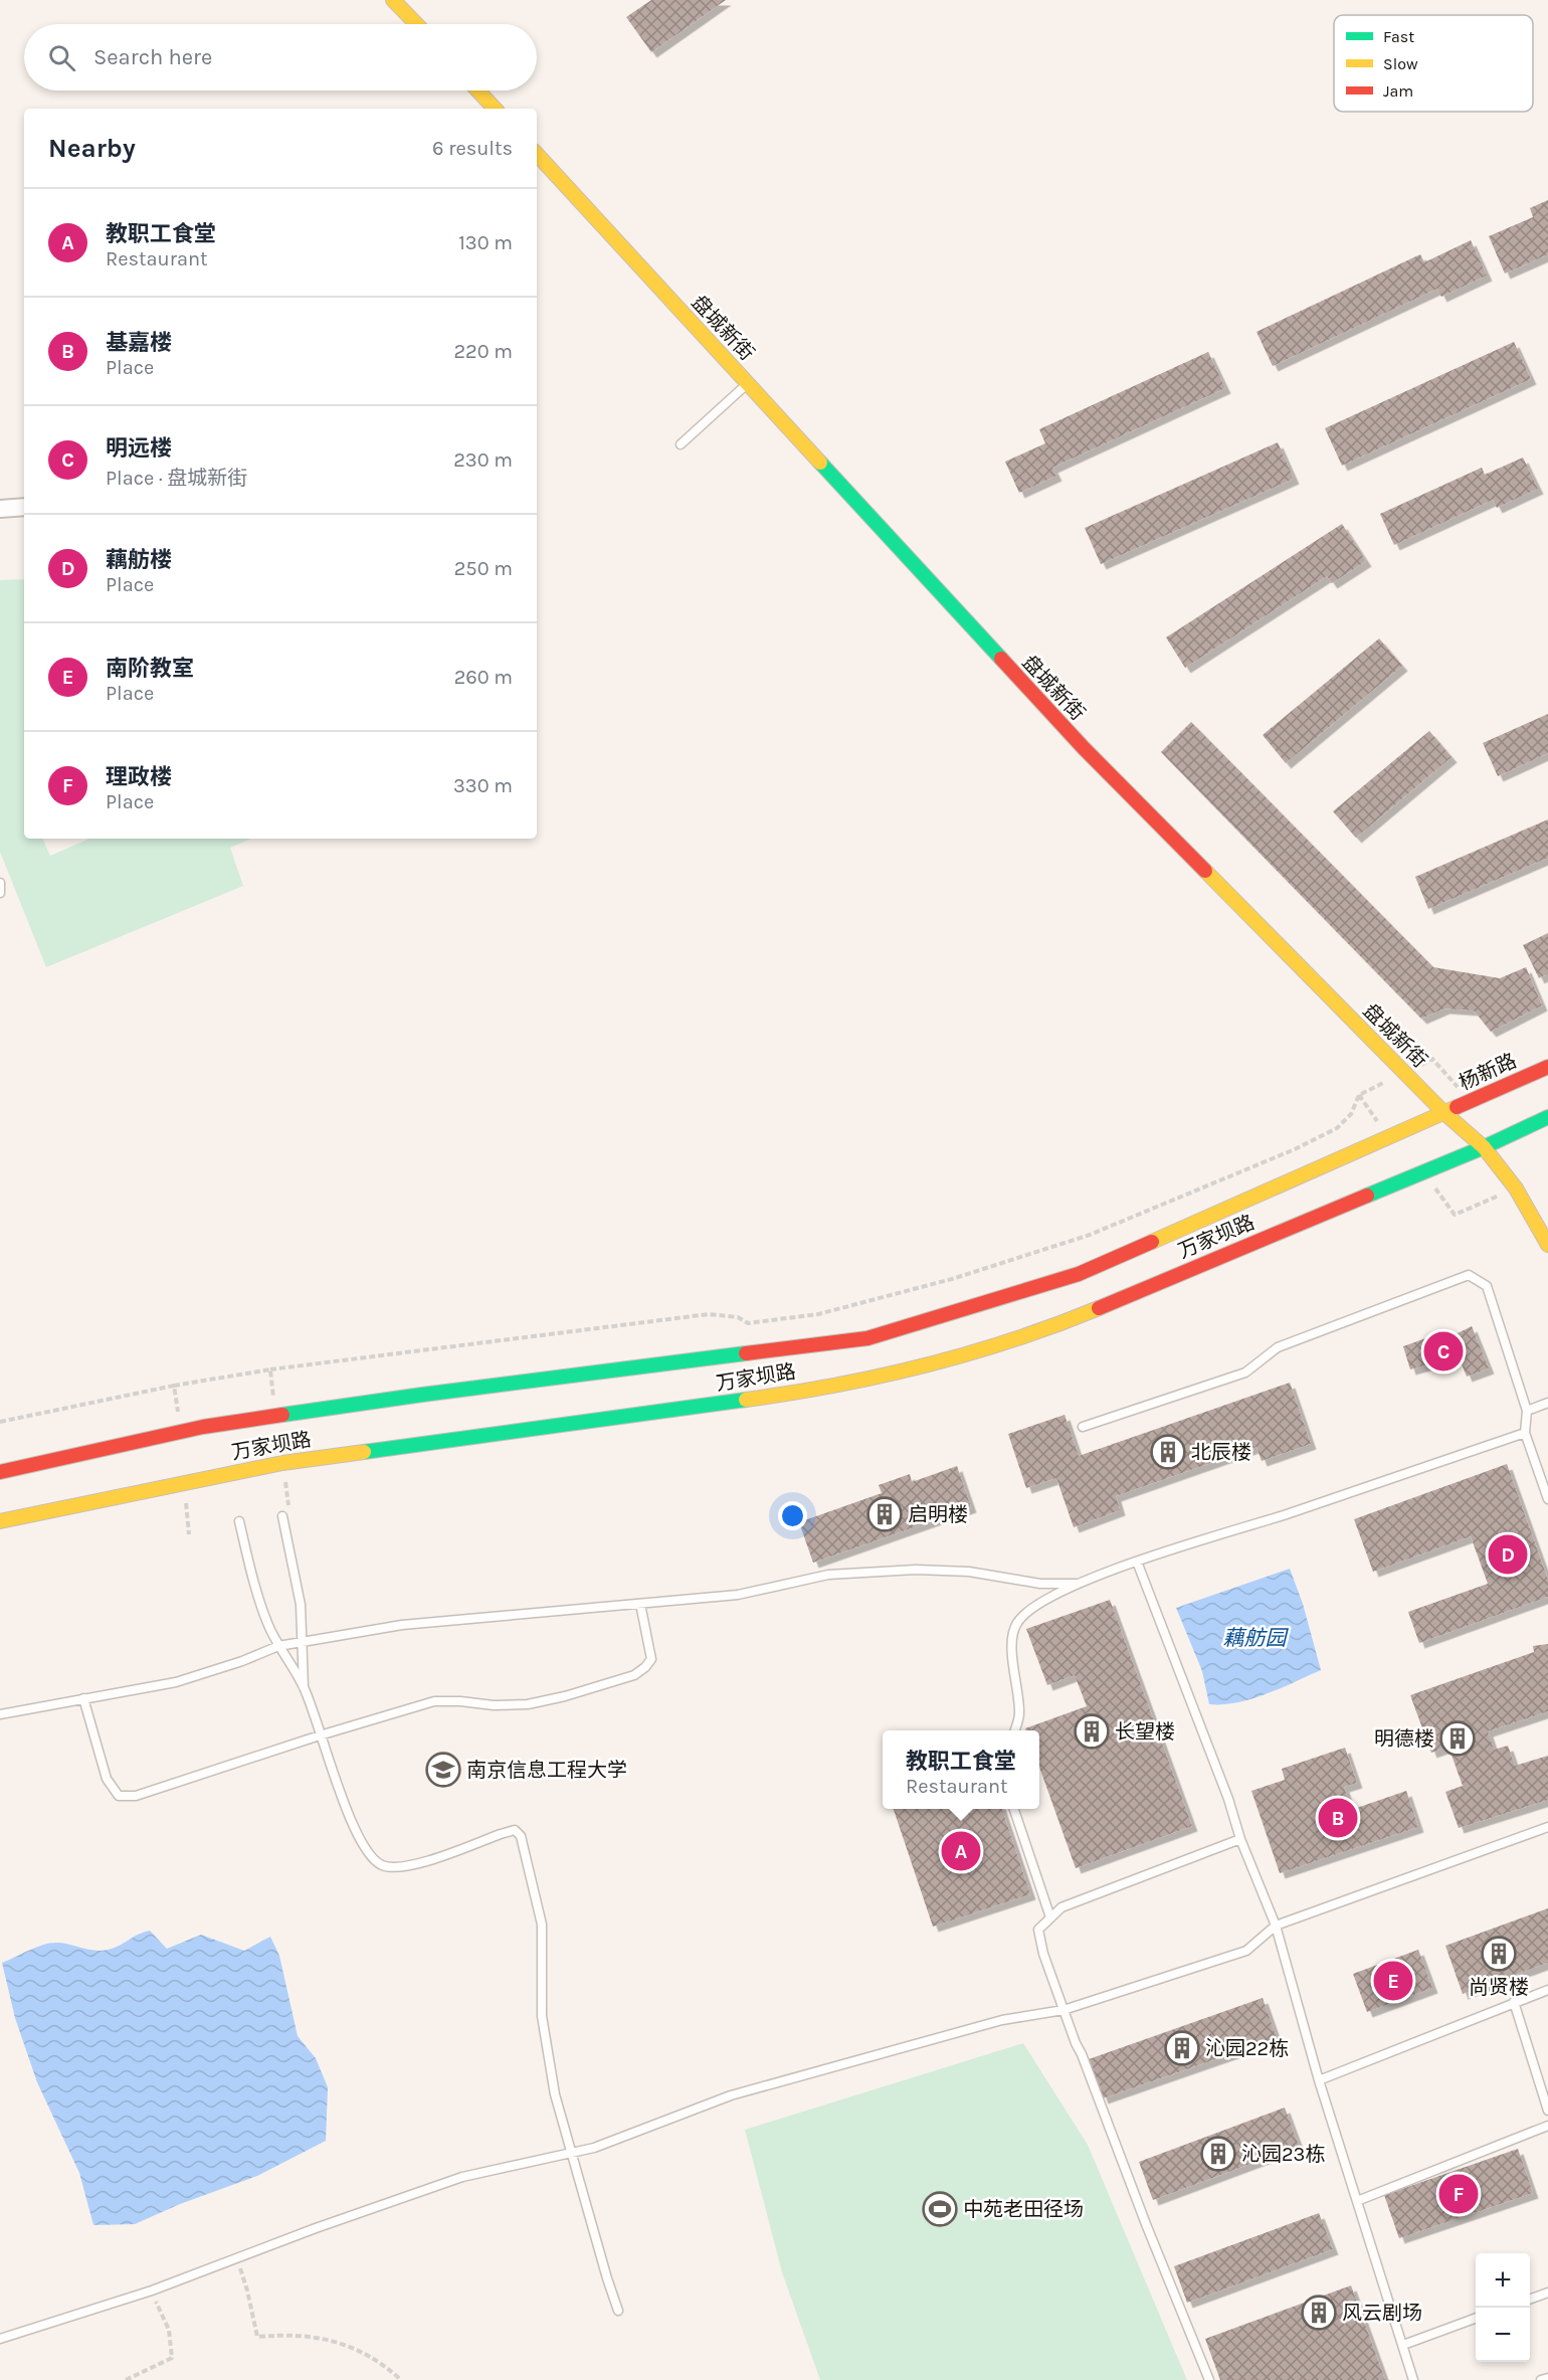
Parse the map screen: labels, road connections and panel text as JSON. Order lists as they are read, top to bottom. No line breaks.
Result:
{"streets":{"main road":["盘城新街","杨新路","万家坝路"]},"crossings":[["盘城新街","杨新路"],["盘城新街","万家坝路"],["杨新路","万家坝路"]],"water":["藕舫园"],"places":{"building":["北辰楼","启明楼","长望楼","明德楼","尚贤楼","沁园22栋","沁园23栋","风云剧场"],"school or university":["南京信息工程大学"],"sports":["中苑老田径场"]},"legend":["Fast","Slow","Jam"],"page":{"search":"Search here","heading":["Nearby","6 results"],"list":[{"mark":"A","name":"教职工食堂","note":"Restaurant","value":"130 m"},{"mark":"B","name":"基嘉楼","note":"Place","value":"220 m"},{"mark":"C","name":"明远楼","note":"Place · 盘城新街","value":"230 m"},{"mark":"D","name":"藕舫楼","note":"Place","value":"250 m"},{"mark":"E","name":"南阶教室","note":"Place","value":"260 m"},{"mark":"F","name":"理政楼","note":"Place","value":"330 m"}],"pins":["C","D","B","A","E","F"],"popup":["教职工食堂","Restaurant"],"map_buttons":["+","−"]}}
